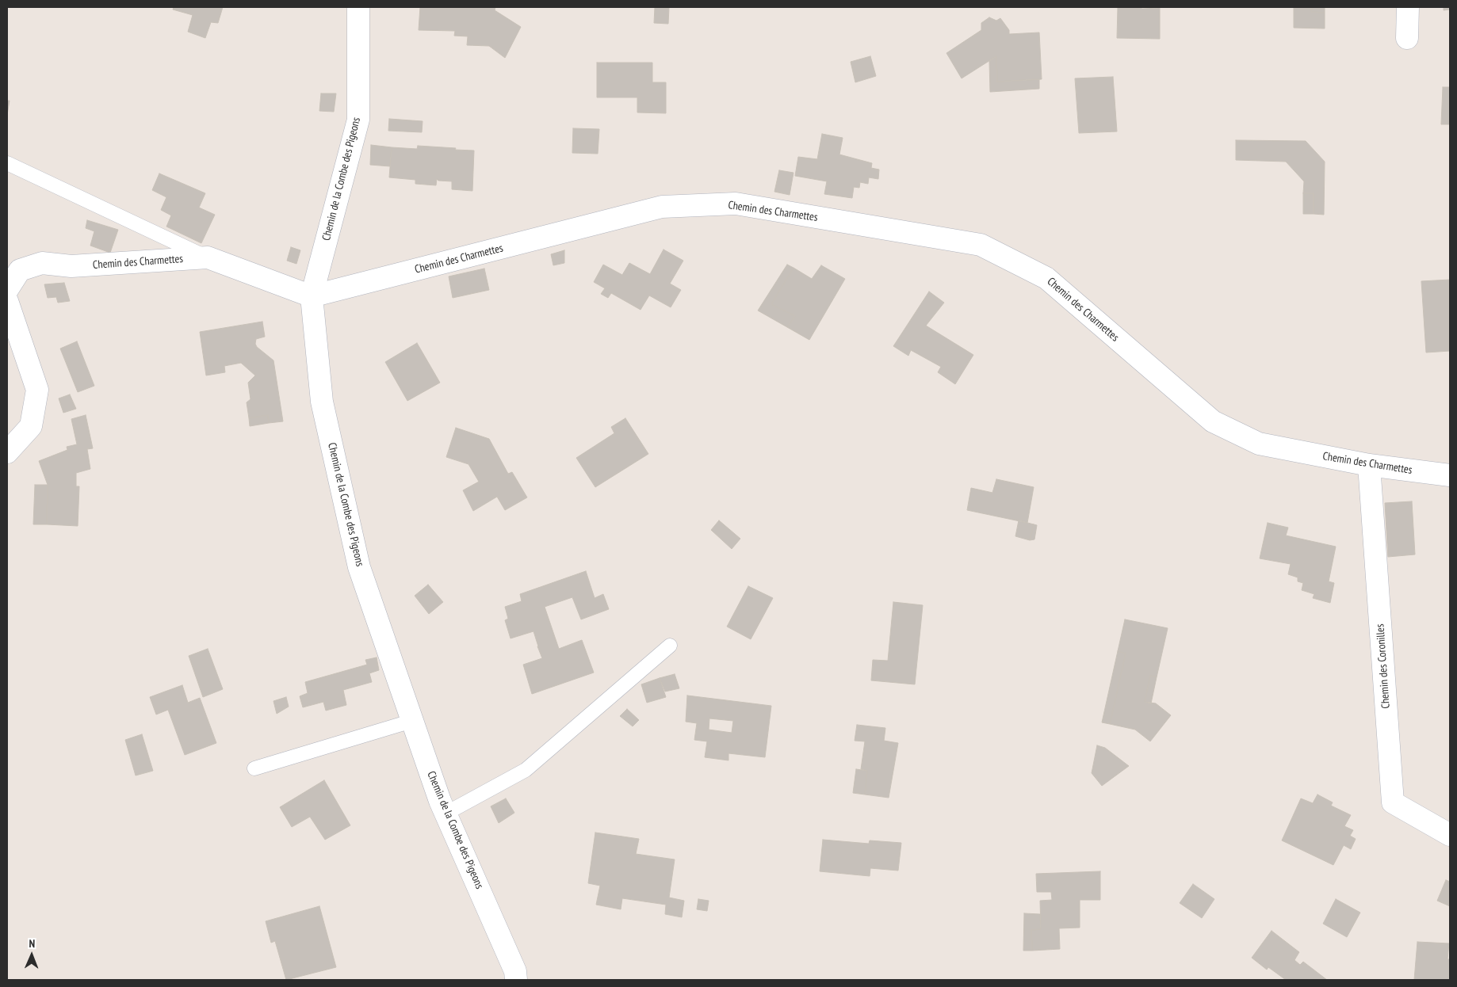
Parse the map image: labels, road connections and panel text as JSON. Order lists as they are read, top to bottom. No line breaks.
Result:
{"streets":{"street":["Chemin de la Combe des Pigeons","Chemin des Charmettes","Chemin des Coronilles"]},"crossings":[["Chemin de la Combe des Pigeons","Chemin des Charmettes"],["Chemin des Charmettes","Chemin des Coronilles"]],"north":"top"}
